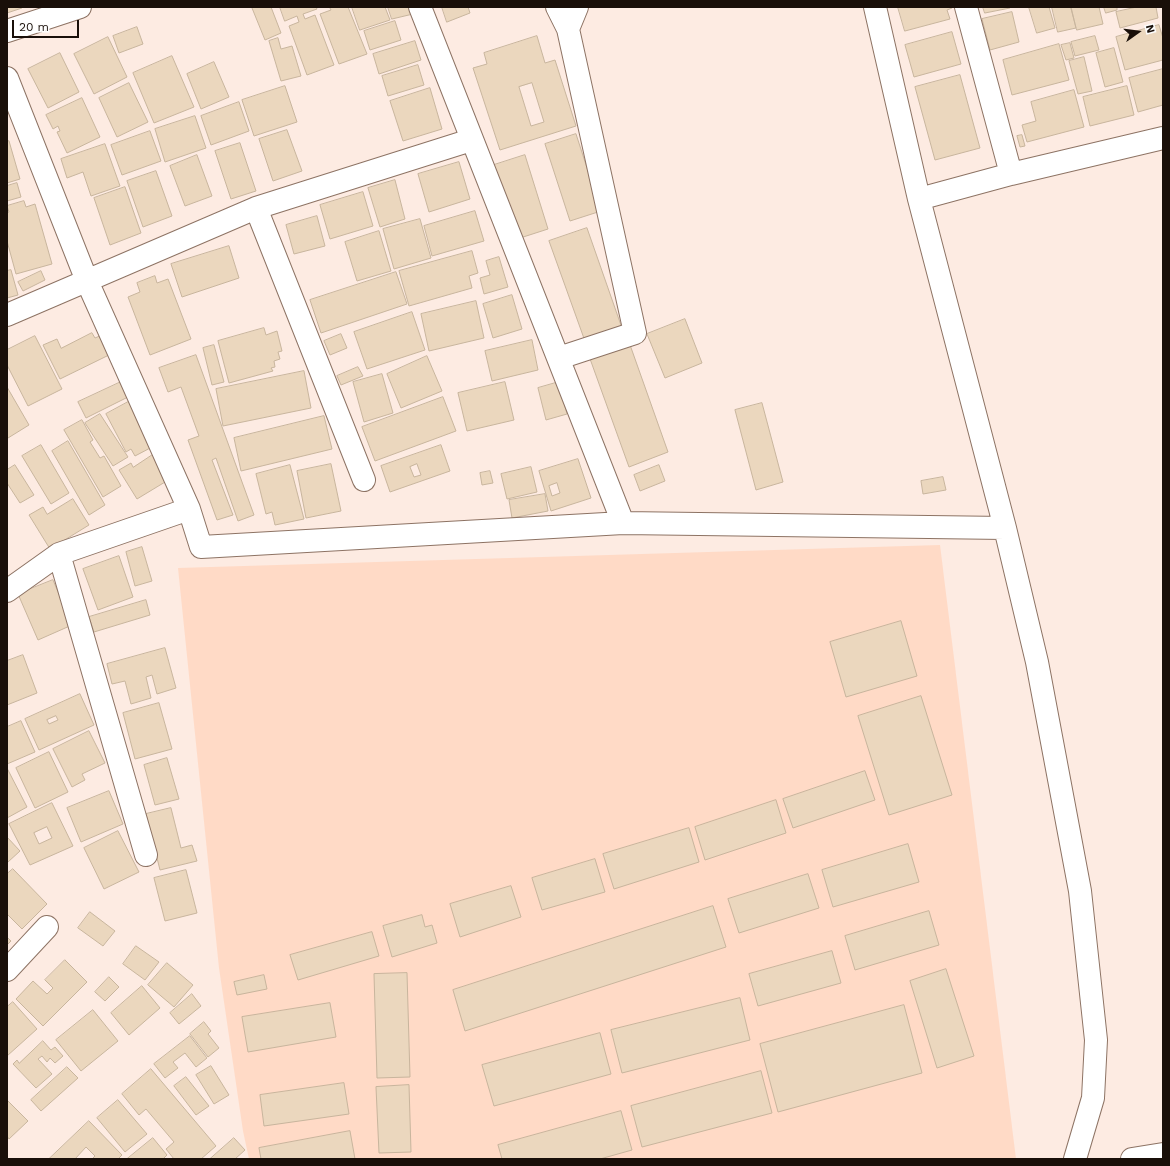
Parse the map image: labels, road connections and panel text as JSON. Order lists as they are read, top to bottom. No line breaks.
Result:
{"scale_bar":"20 m","north":"right"}
